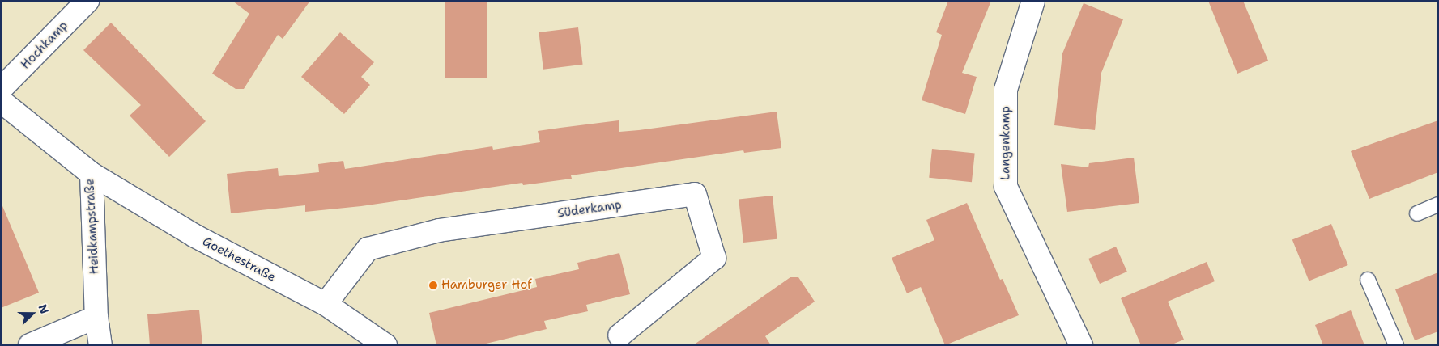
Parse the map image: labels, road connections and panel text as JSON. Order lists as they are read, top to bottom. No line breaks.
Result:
{"streets":{"street":["Hochkamp","Langenkamp","Süderkamp","Heidkampstraße","Goethestraße"]},"crossings":[["Süderkamp","Goethestraße"],["Heidkampstraße","Goethestraße"]],"places":["Hamburger Hof"],"north":"right"}
